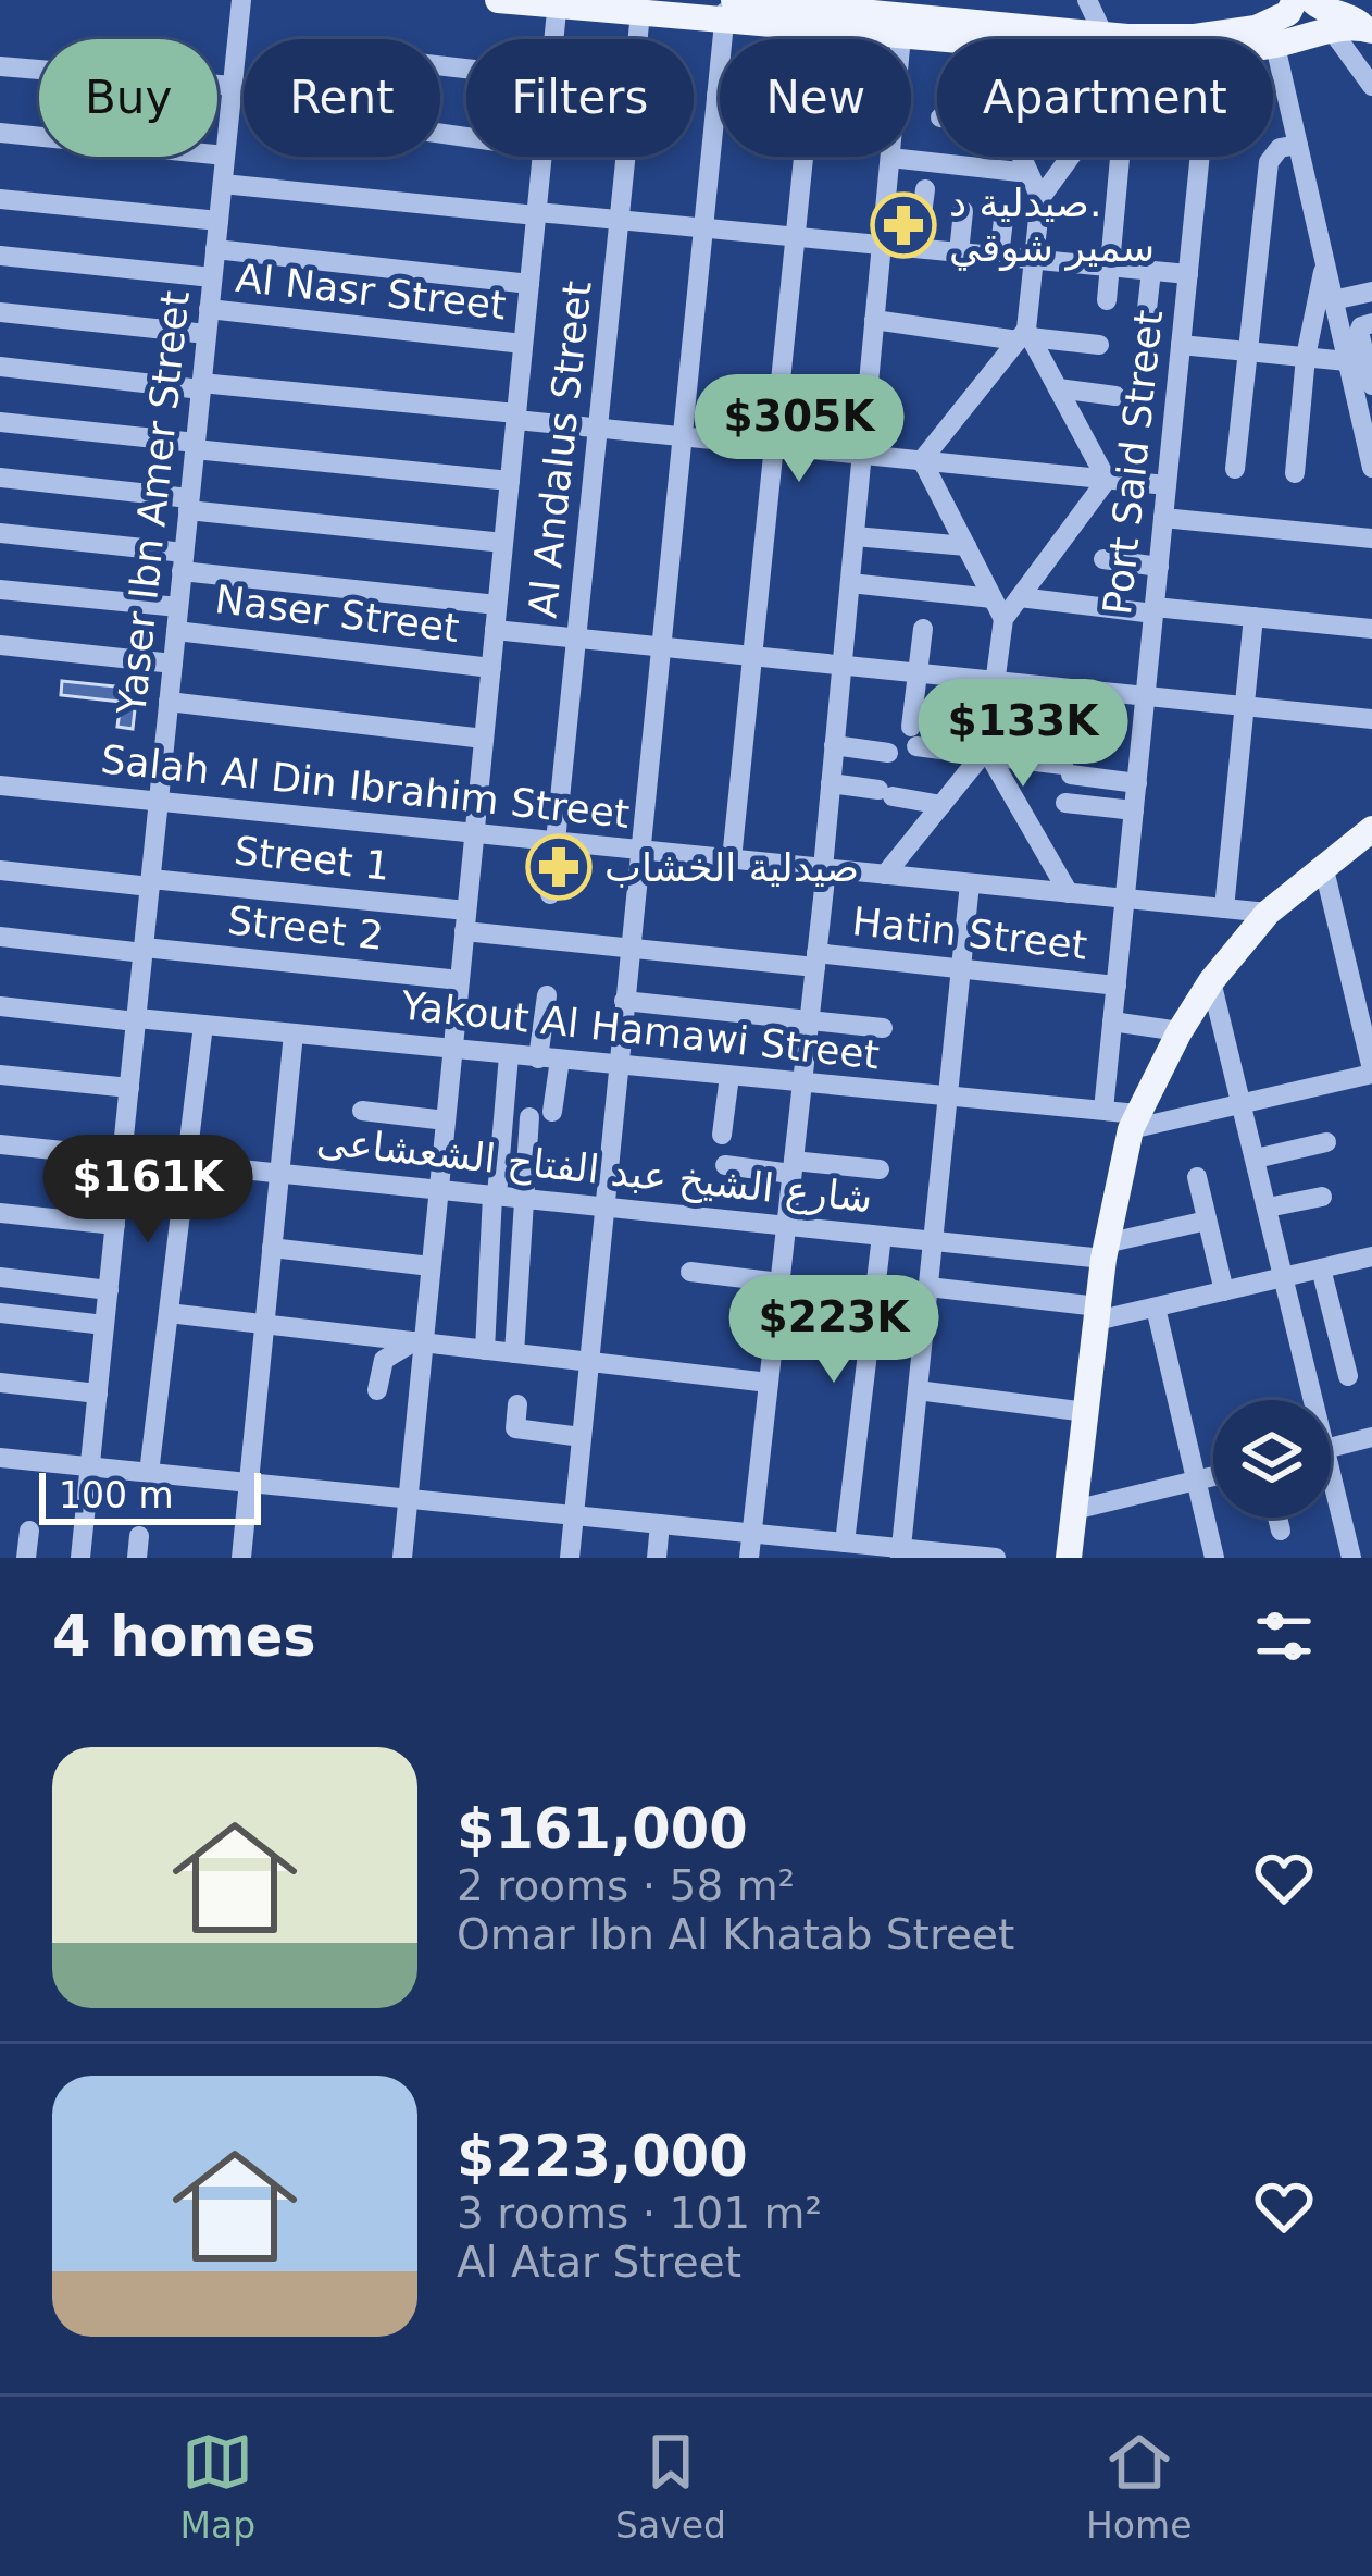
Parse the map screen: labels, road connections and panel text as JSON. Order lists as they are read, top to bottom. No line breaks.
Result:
{"streets":{"street":["Al Nasr Street","Al Andalus Street","Port Said Street","Yaser Ibn Amer Street","Naser Street","Salah Al Din Ibrahim Street","Street 1","Street 2","Hatin Street","Yakout Al Hamawi Street","شارع الشيخ عبد الفتاح الشعشاعى"]},"crossings":[["Al Nasr Street","Yaser Ibn Amer Street"],["Al Andalus Street","Salah Al Din Ibrahim Street"],["Port Said Street","Salah Al Din Ibrahim Street"],["Port Said Street","Hatin Street"],["Port Said Street","Yakout Al Hamawi Street"],["Yaser Ibn Amer Street","Naser Street"],["Yaser Ibn Amer Street","Salah Al Din Ibrahim Street"],["Yaser Ibn Amer Street","Street 1"],["Yaser Ibn Amer Street","Street 2"],["Yaser Ibn Amer Street","Yakout Al Hamawi Street"],["Yaser Ibn Amer Street","شارع الشيخ عبد الفتاح الشعشاعى"],["Street 1","Hatin Street"]],"places":{"pharmacy":["صيدلية د. سمير شوقي","صيدلية الخشاب"]},"scale_bar":"100 m","page":{"chip":["Buy","Rent","Filters","New","Apartment"],"price":["$305K","$133K","$161K","$223K"],"scale":"100 m","heading":"4 homes","list":[{"name":"$161,000","note":"2 rooms · 58 m² · Omar Ibn Al Khatab Street"},{"name":"$223,000","note":"3 rooms · 101 m² · Al Atar Street"}],"tabs":["Map","Saved","Home"]}}
